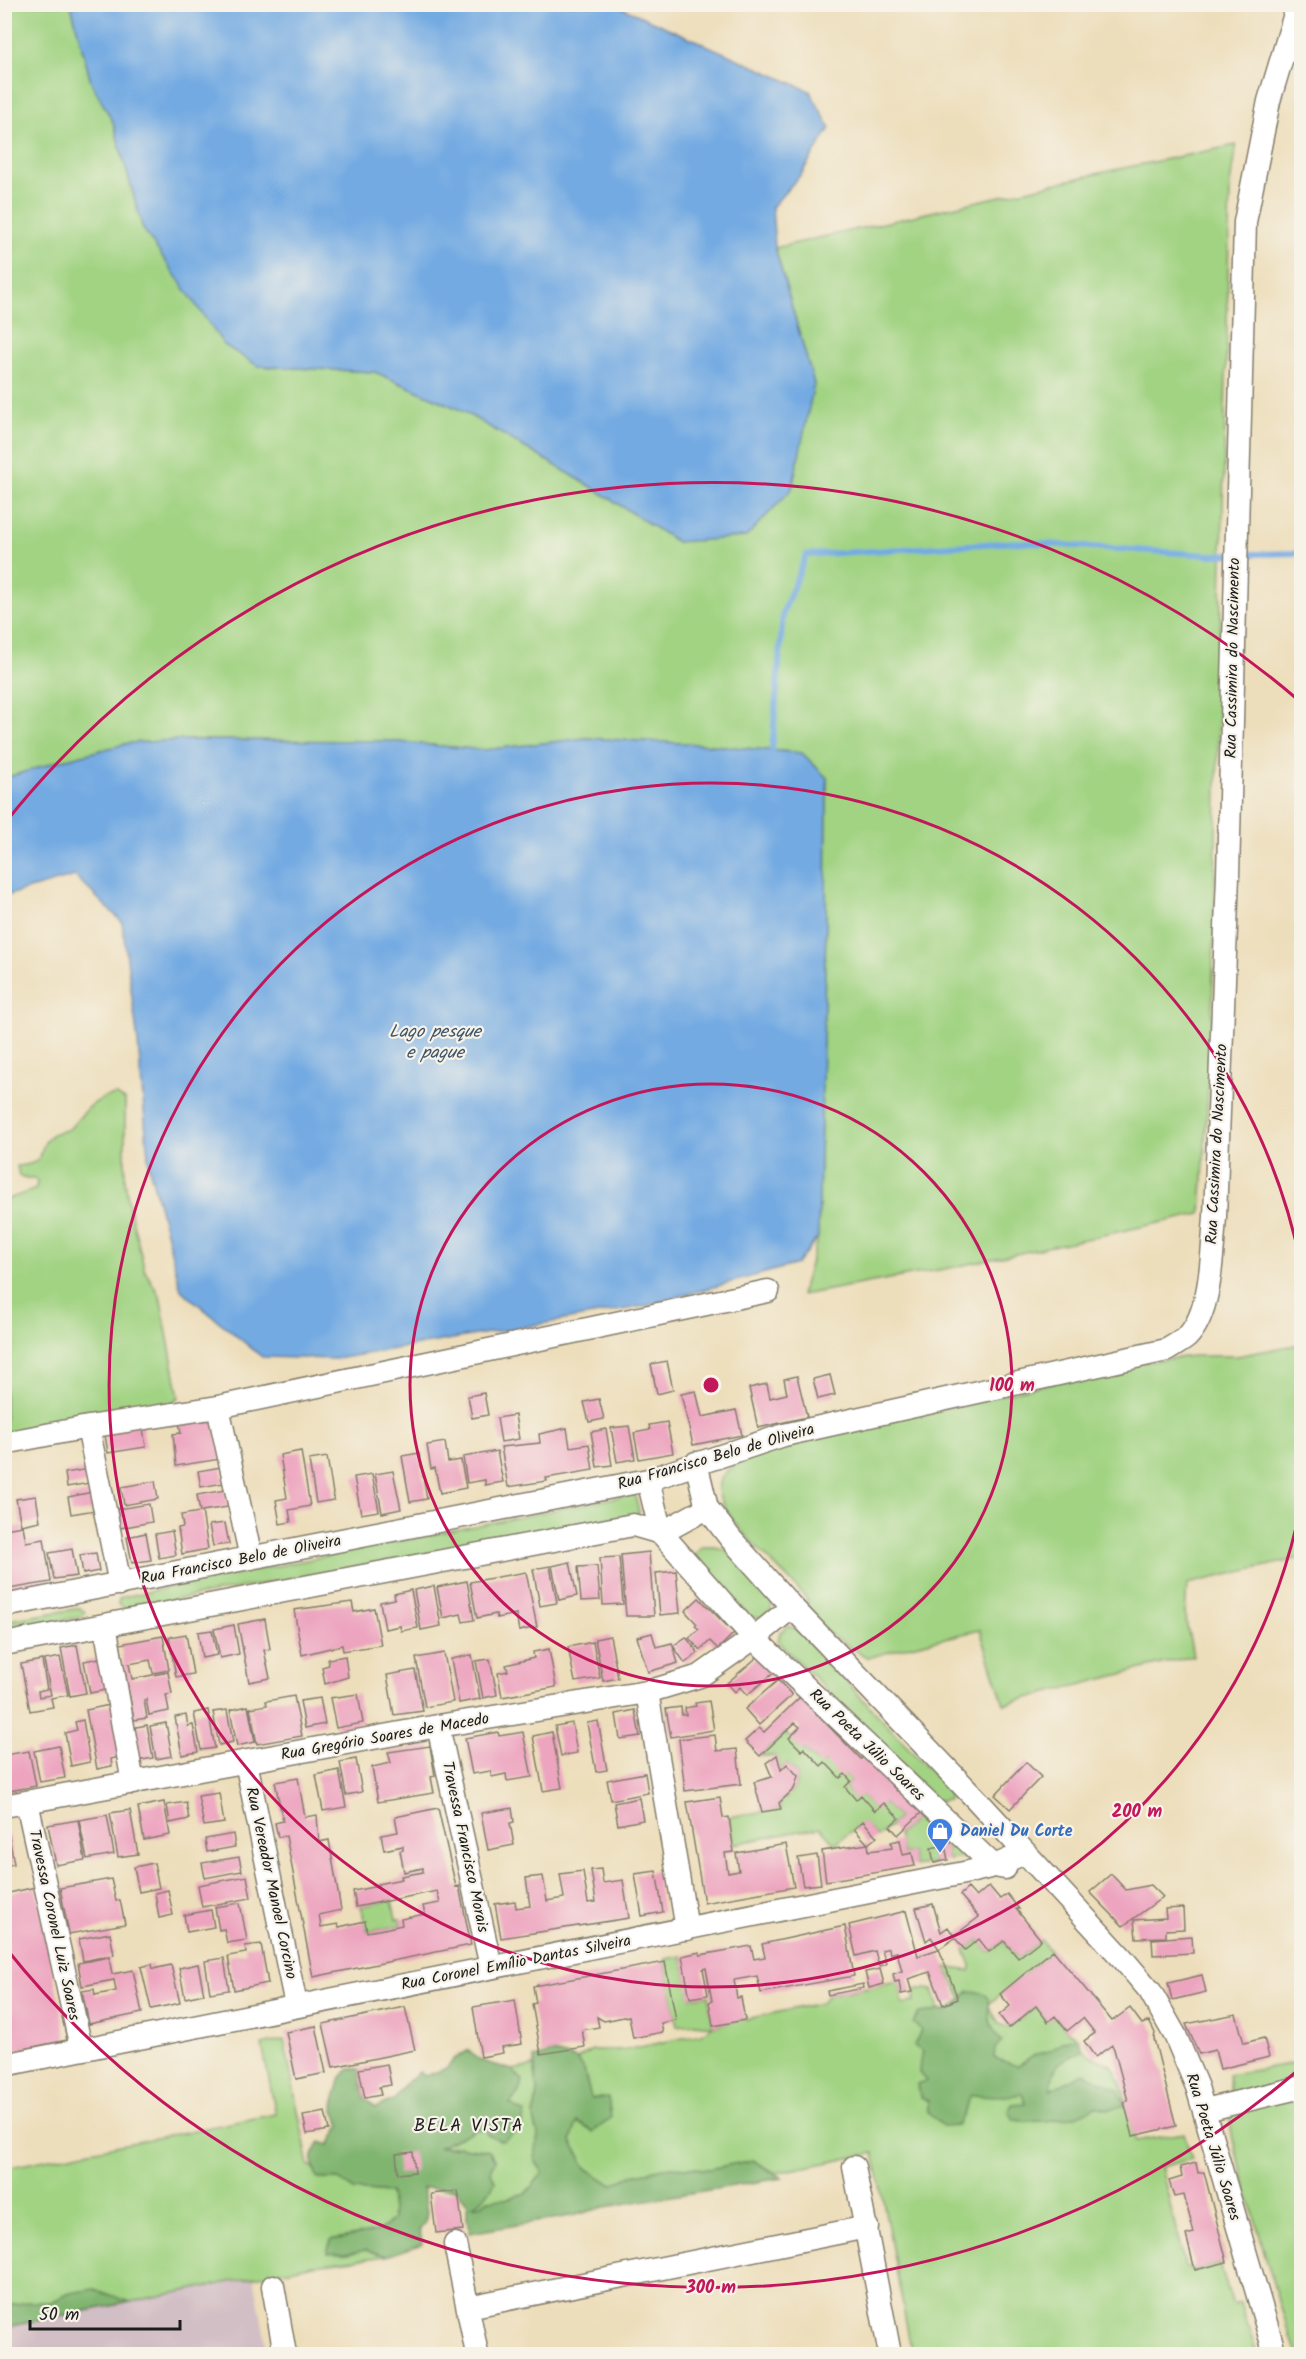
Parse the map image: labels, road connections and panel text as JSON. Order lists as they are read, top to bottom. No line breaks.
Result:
{"streets":{"street":["Rua Cassimira do Nascimento","Rua Francisco Belo de Oliveira","Rua Gregório Soares de Macedo","Rua Poeta Júlio Soares","Travessa Francisco Morais","Rua Vereador Manoel Corcino","Travessa Coronel Luiz Soares","Rua Coronel Emílio Dantas Silveira"]},"crossings":[["Rua Cassimira do Nascimento","Rua Francisco Belo de Oliveira"],["Rua Francisco Belo de Oliveira","Rua Poeta Júlio Soares"],["Rua Gregório Soares de Macedo","Rua Poeta Júlio Soares"],["Rua Gregório Soares de Macedo","Travessa Francisco Morais"],["Rua Gregório Soares de Macedo","Rua Vereador Manoel Corcino"],["Rua Gregório Soares de Macedo","Travessa Coronel Luiz Soares"],["Rua Poeta Júlio Soares","Rua Coronel Emílio Dantas Silveira"],["Travessa Francisco Morais","Rua Coronel Emílio Dantas Silveira"],["Rua Vereador Manoel Corcino","Rua Coronel Emílio Dantas Silveira"],["Travessa Coronel Luiz Soares","Rua Coronel Emílio Dantas Silveira"]],"districts":["BELA VISTA"],"water":["Lago pesque e pague"],"places":{"shop":["Daniel Du Corte"]},"scale_bar":"50 m","rings":["100 m","200 m","300 m"]}
